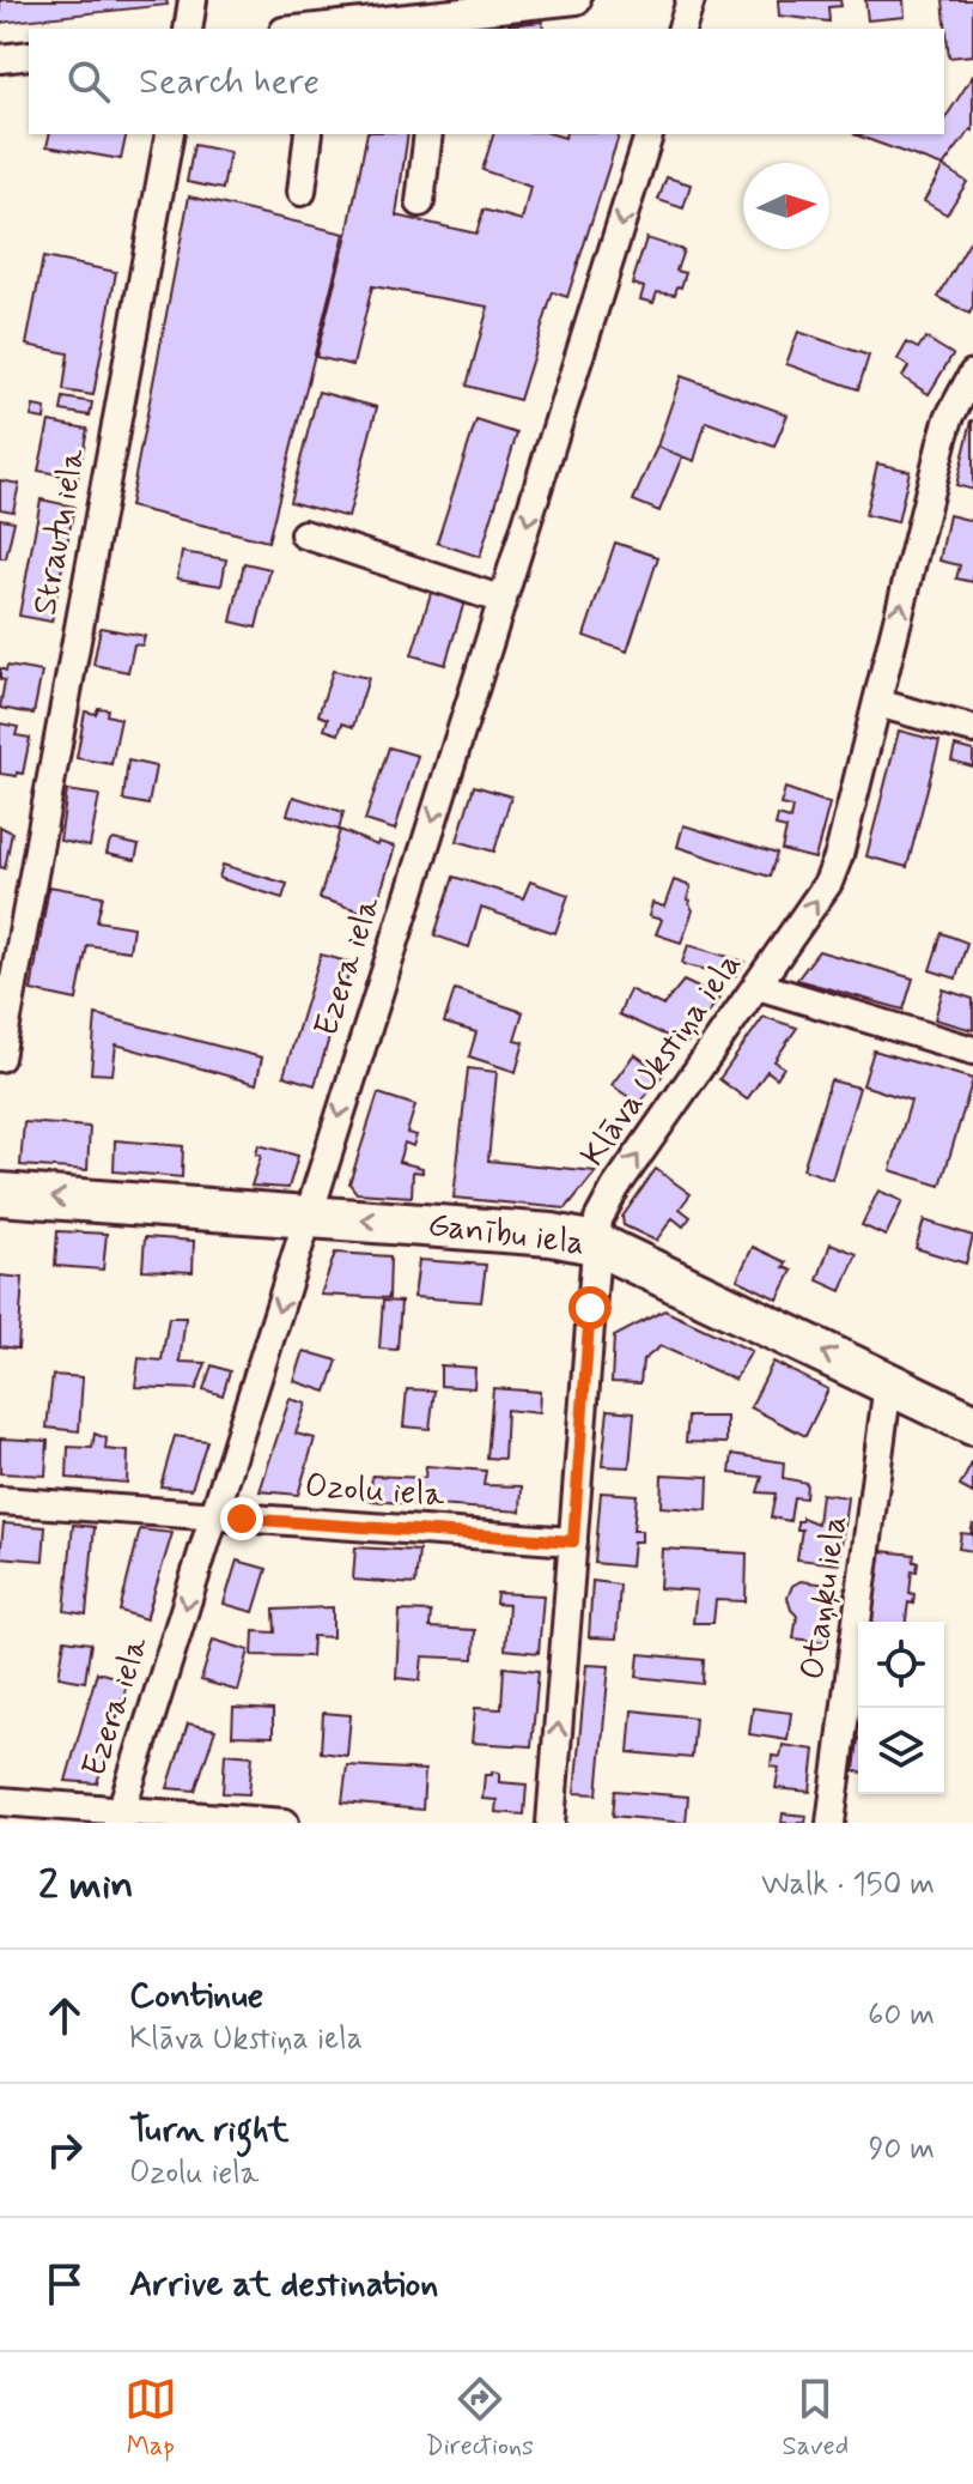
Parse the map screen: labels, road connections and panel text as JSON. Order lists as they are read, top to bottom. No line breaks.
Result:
{"streets":{"highway":["Ganību iela"],"street":["Strautu iela","Ezera iela","Klāva Ukstiņa iela","Ozolu iela","Otaņķu iela"]},"crossings":[["Ezera iela","Ganību iela"],["Ezera iela","Ozolu iela"],["Klāva Ukstiņa iela","Ganību iela"],["Klāva Ukstiņa iela","Ozolu iela"],["Ganību iela","Otaņķu iela"]],"one_way":["Ezera iela","Klāva Ukstiņa iela","Ganību iela"],"north":"right","page":{"search":"Search here","heading":["2 min","Walk · 150 m"],"list":[["Continue","Klāva Ukstiņa iela","60 m"],["Turn right","Ozolu iela","90 m"],"Arrive at destination"],"nav":["Map","Directions","Saved"]}}
